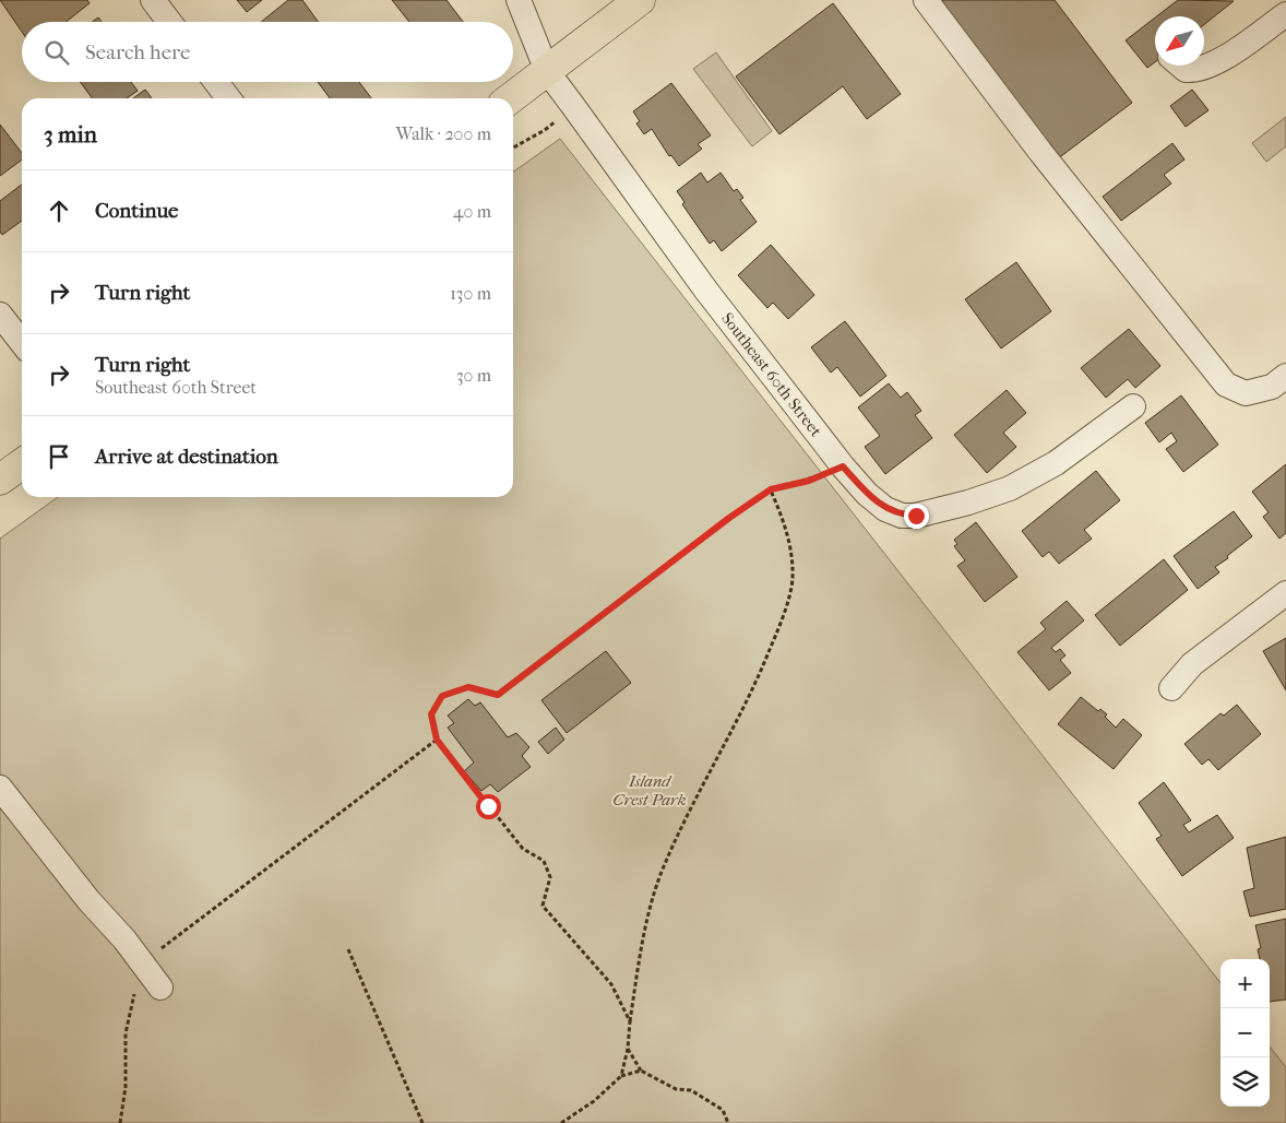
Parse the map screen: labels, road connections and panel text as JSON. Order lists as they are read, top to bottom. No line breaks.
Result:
{"streets":{"street":["Southeast 60th Street"]},"parks":["Island Crest Park"],"north":"bottom left","page":{"search":"Search here","heading":["3 min","Walk · 200 m"],"list":[["Continue","40 m"],["Turn right","130 m"],["Turn right","Southeast 60th Street","30 m"],"Arrive at destination"],"map_buttons":["+","−"]}}
